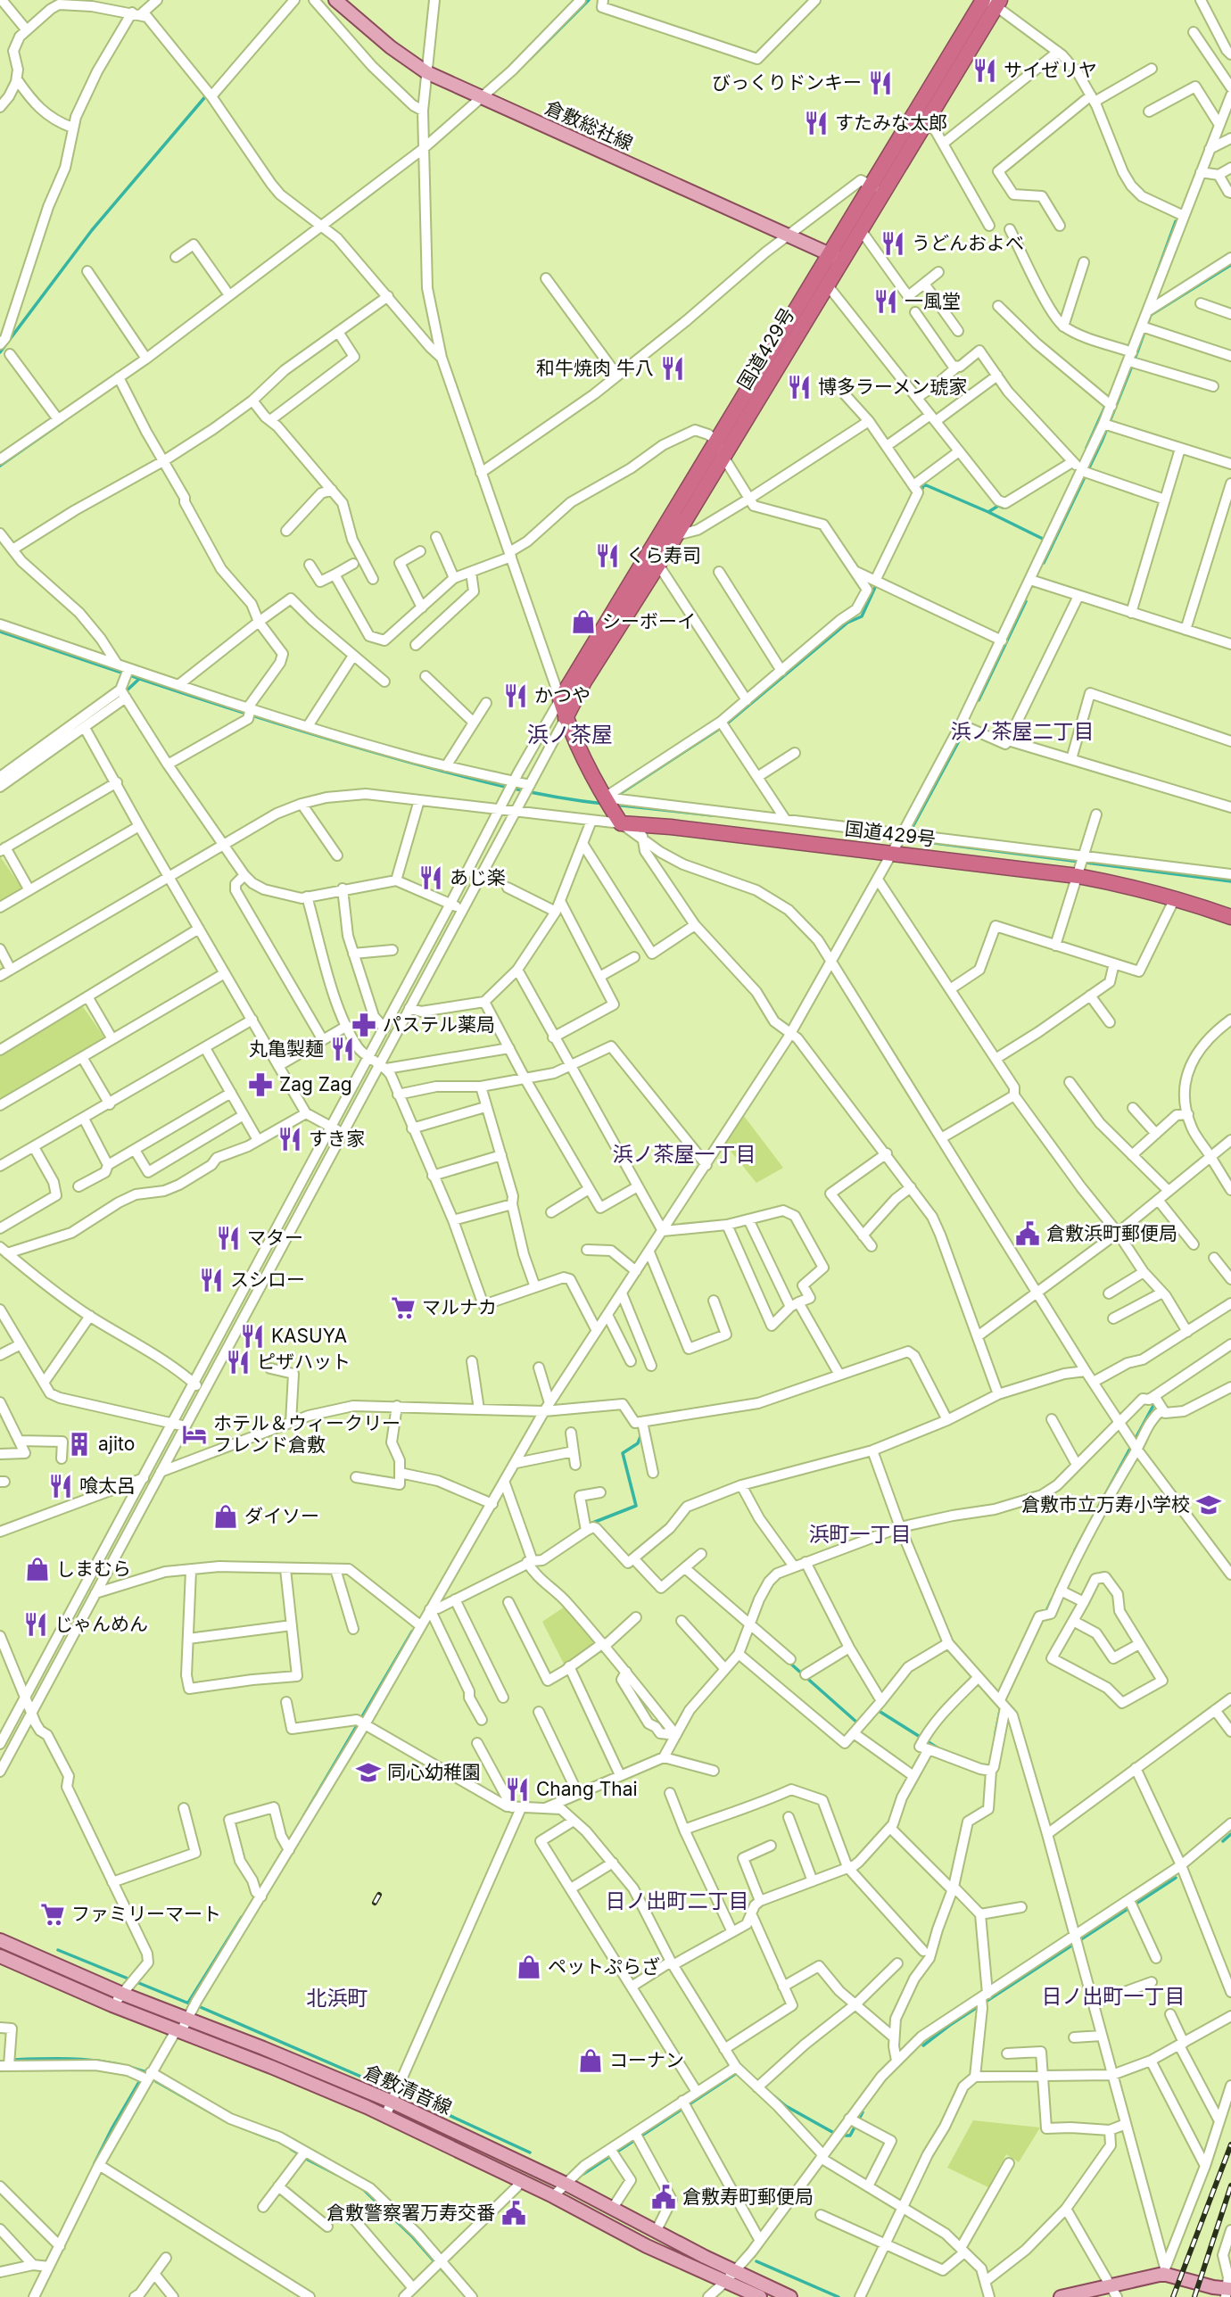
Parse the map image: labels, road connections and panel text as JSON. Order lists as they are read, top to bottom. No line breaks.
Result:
{"streets":{"highway":["国道429号"],"main road":["倉敷総社線","倉敷清音線"]},"crossings":[["倉敷総社線","国道429号"]],"districts":["浜ノ茶屋二丁目","浜ノ茶屋","浜ノ茶屋一丁目","浜町一丁目","日ノ出町二丁目","日ノ出町一丁目","北浜町"],"places":{"restaurant":["サイゼリヤ","びっくりドンキー","すたみな太郎","うどんおよべ","一風堂","和牛焼肉 牛八","博多ラーメン琥家","くら寿司","かつや","あじ楽","丸亀製麺","すき家","マター","スシロー","KASUYA","ピザハット","喰太呂","じゃんめん","Chang Thai"],"shop":["シーボーイ","ダイソー","しまむら","ペットぷらざ","コーナン"],"pharmacy":["パステル薬局","Zag Zag"],"public building":["倉敷浜町郵便局","倉敷寿町郵便局","倉敷警察署万寿交番"],"supermarket":["マルナカ","ファミリーマート"],"hotel":["ホテル＆ウィークリー フレンド倉敷"],"building":["ajito"],"school or university":["倉敷市立万寿小学校","同心幼稚園"]}}
